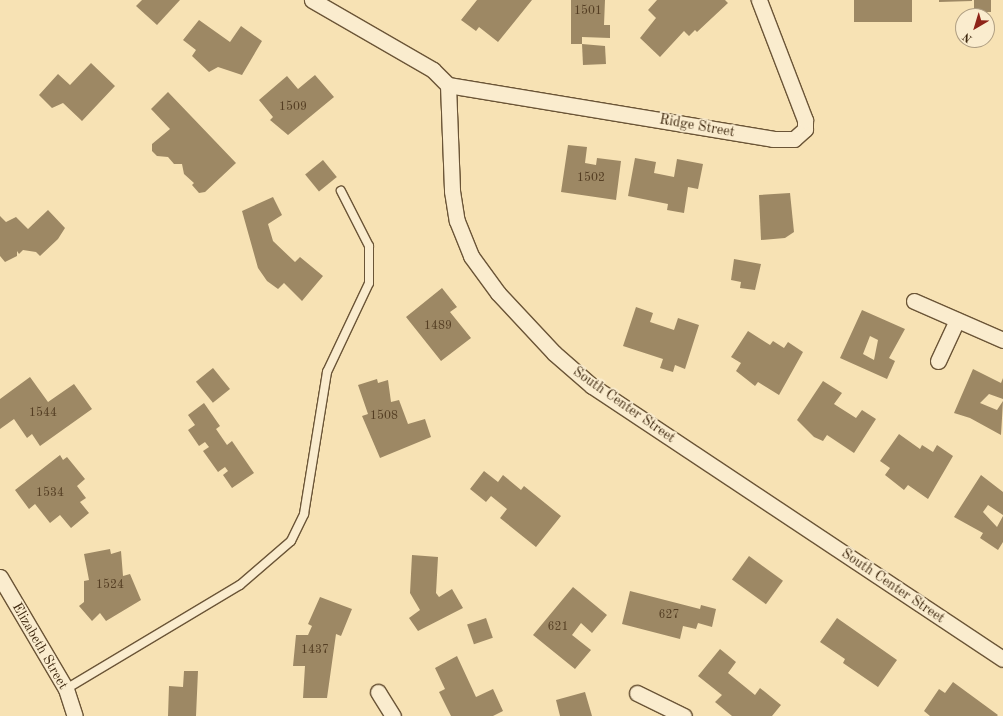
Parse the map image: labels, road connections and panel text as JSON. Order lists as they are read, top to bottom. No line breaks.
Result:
{"streets":{"street":["Ridge Street","South Center Street","Elizabeth Street"]},"crossings":[["Ridge Street","South Center Street"]],"house_numbers":["1501","1509","1502","1489","1544","1508","1534","1524","627","621","1437"],"north":"bottom left"}
